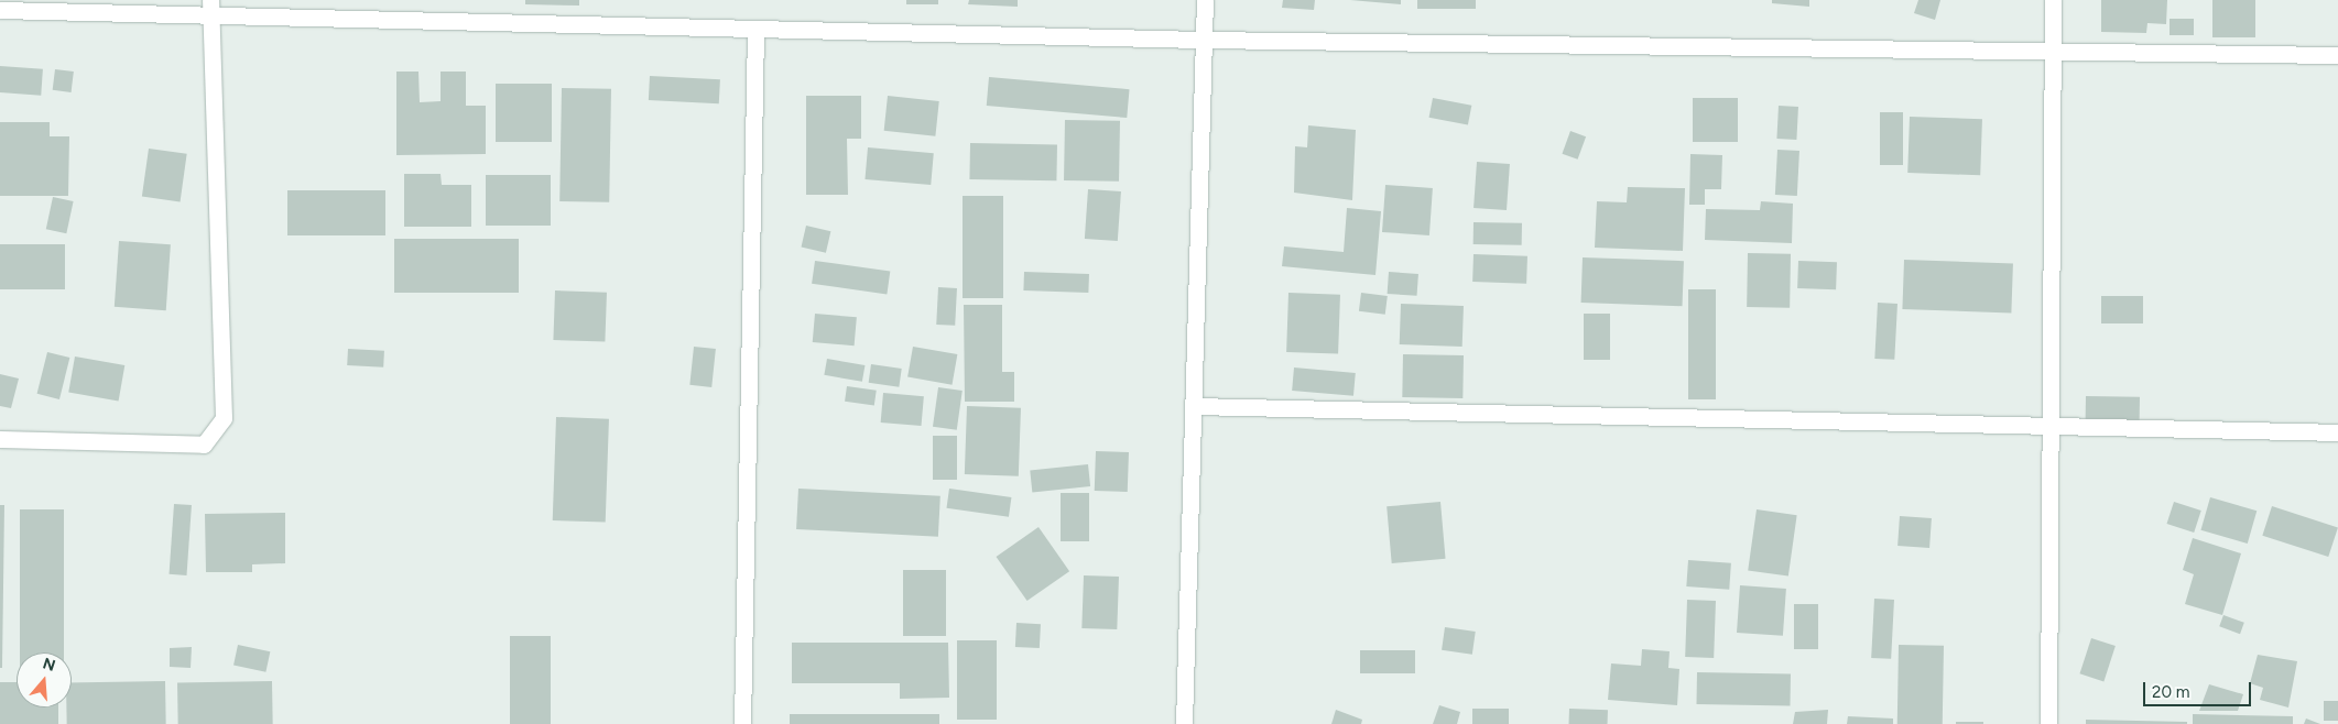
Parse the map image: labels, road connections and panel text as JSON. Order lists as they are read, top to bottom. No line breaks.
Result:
{"scale_bar":"20 m","north":"top"}
